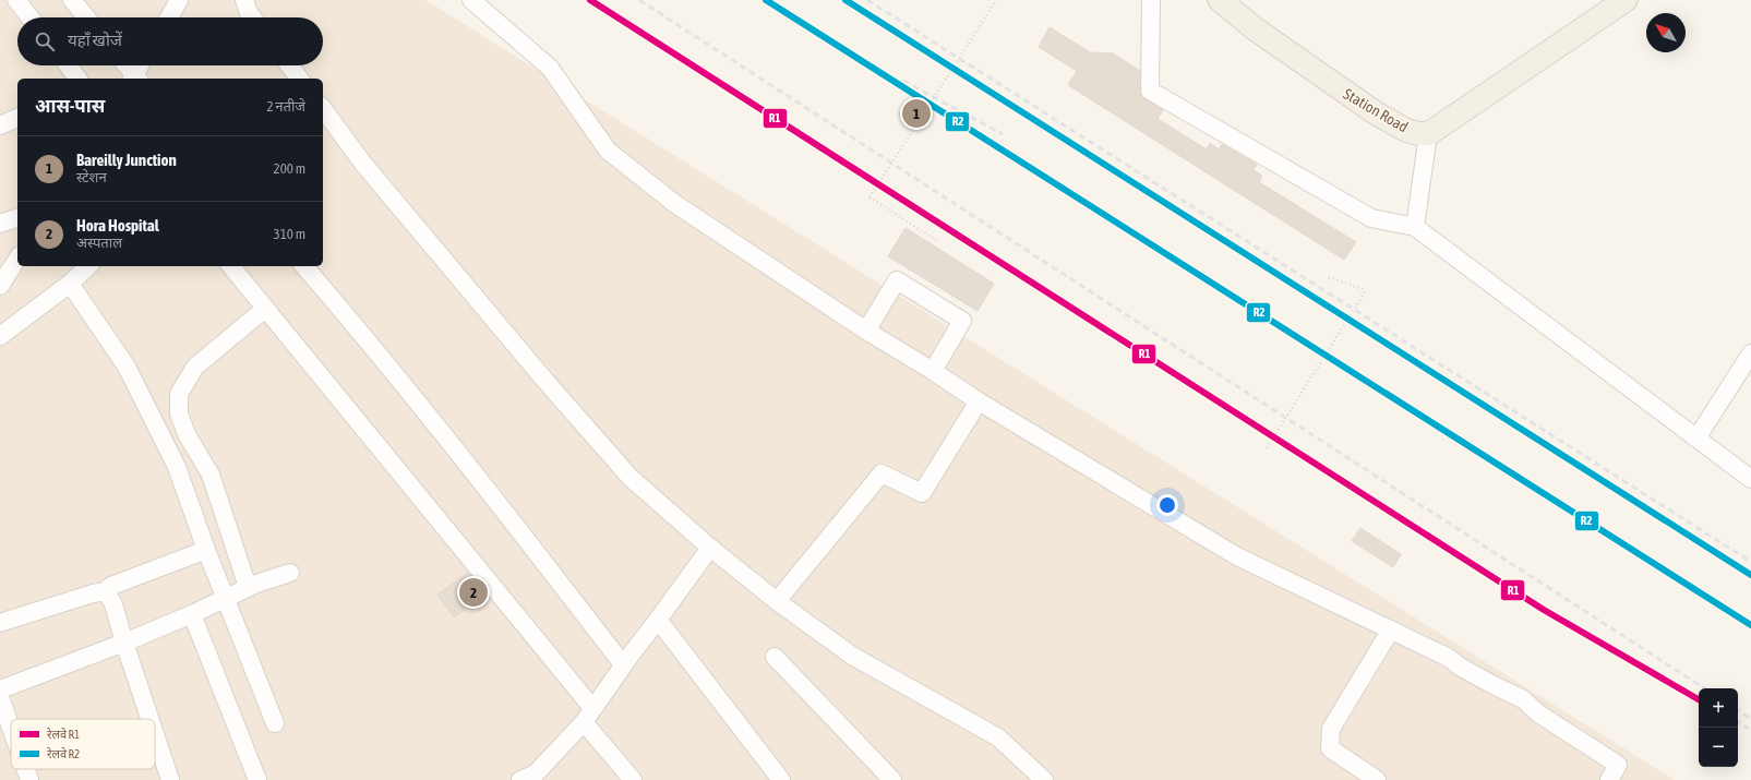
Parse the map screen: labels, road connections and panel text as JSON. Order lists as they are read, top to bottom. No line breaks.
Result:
{"streets":{"main road":["Station Road"]},"lines":["rail line R1","rail line R2"],"legend":["रेलवे R1","रेलवे R2"],"north":"top left","page":{"search":"यहाँ खोजें","heading":["आस-पास","2 नतीजे"],"pins":["1","2"],"list":[{"mark":"1","name":"Bareilly Junction","note":"स्टेशन","value":"200 m"},{"mark":"2","name":"Hora Hospital","note":"अस्पताल","value":"310 m"}],"map_buttons":["+","−"]}}
